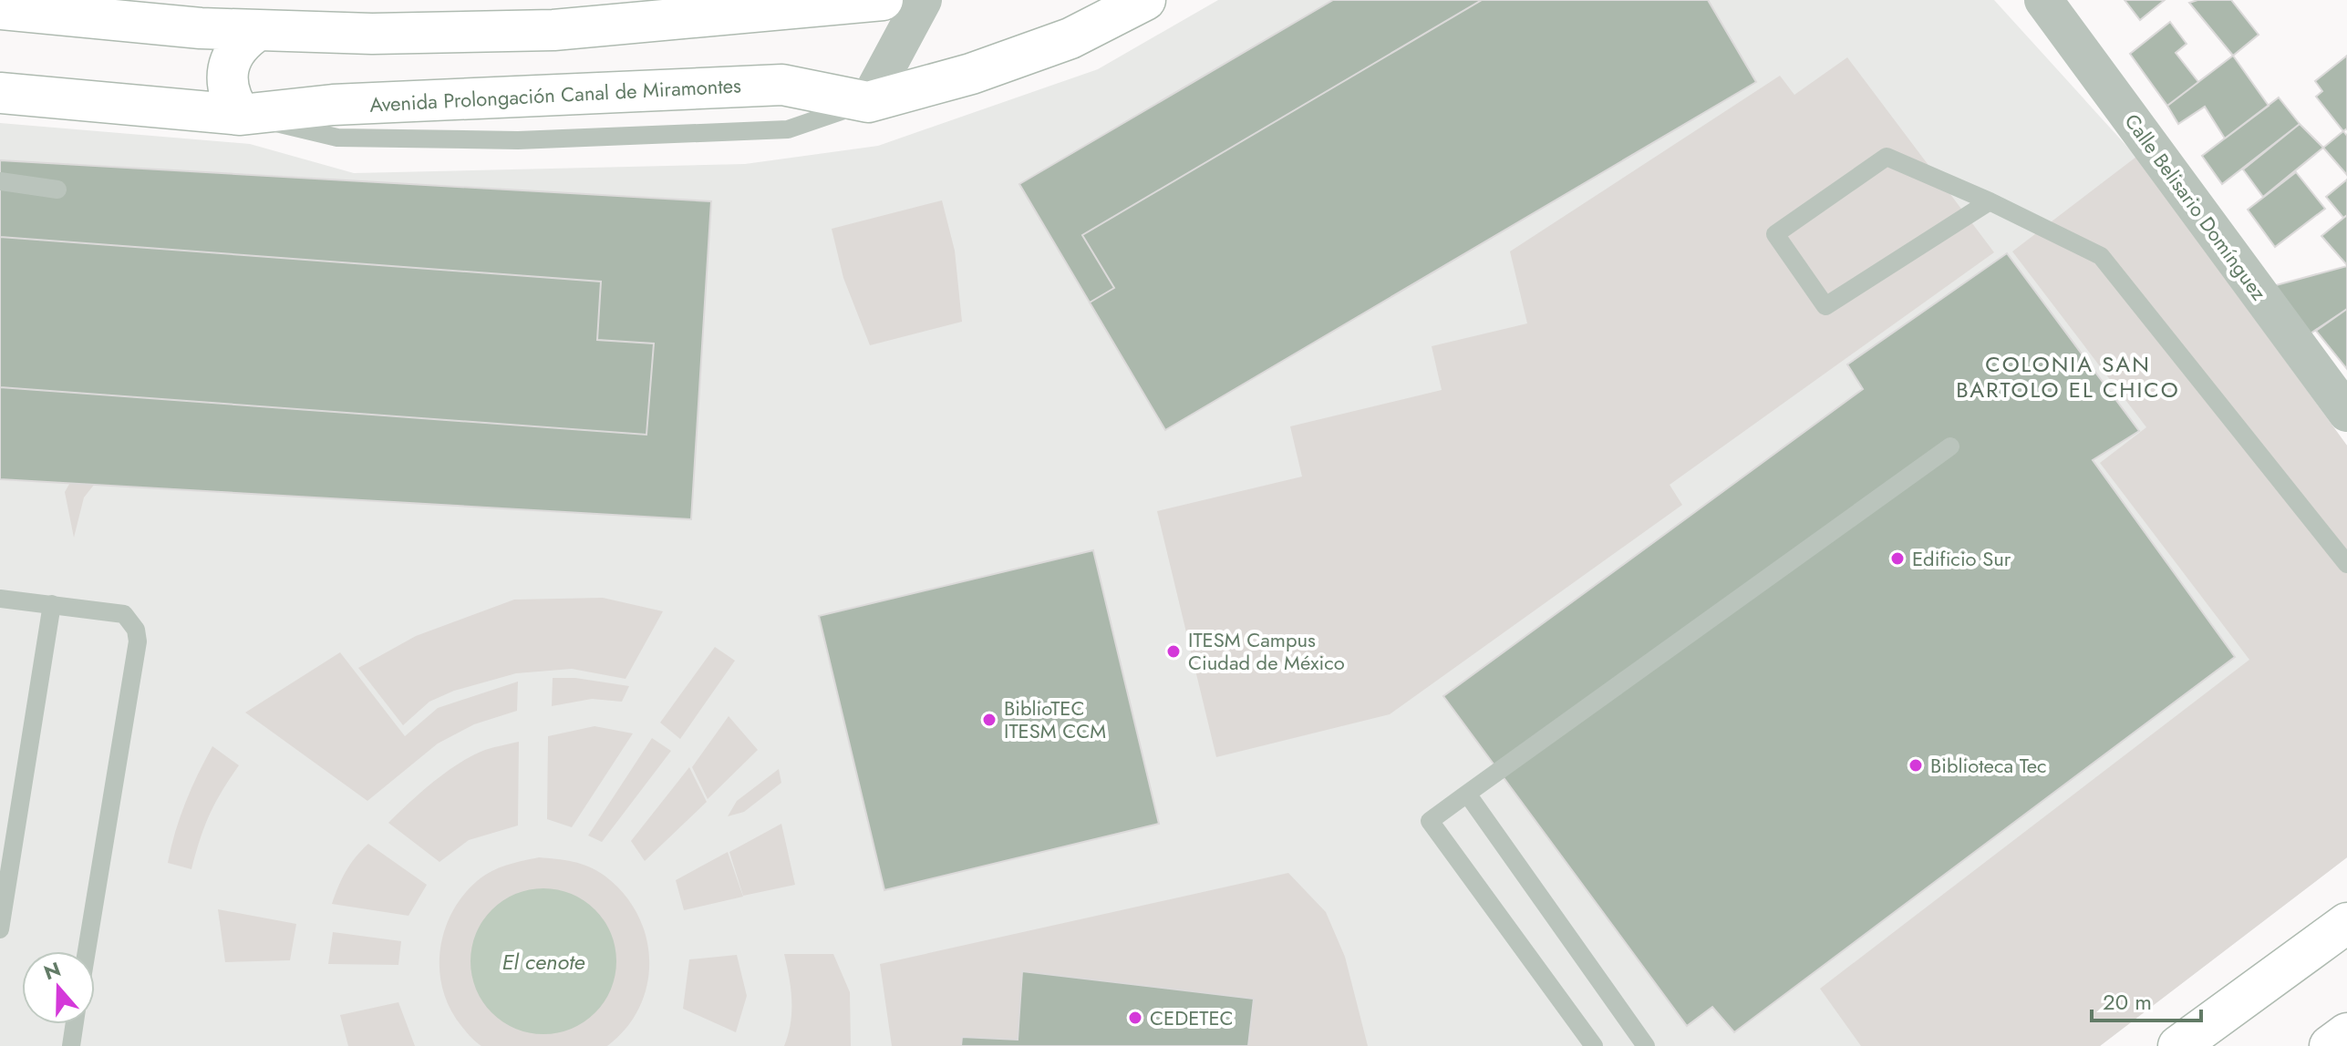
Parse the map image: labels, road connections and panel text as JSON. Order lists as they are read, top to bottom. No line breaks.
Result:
{"streets":{"main road":["Avenida Prolongación Canal de Miramontes"],"street":["Calle Belisario Domínguez"]},"districts":["COLONIA SAN BARTOLO EL CHICO"],"water":["El cenote"],"places":["Edificio Sur","ITESM Campus Ciudad de México","BiblioTEC ITESM CCM","Biblioteca Tec","CEDETEC"],"scale_bar":"20 m","north":"top"}
